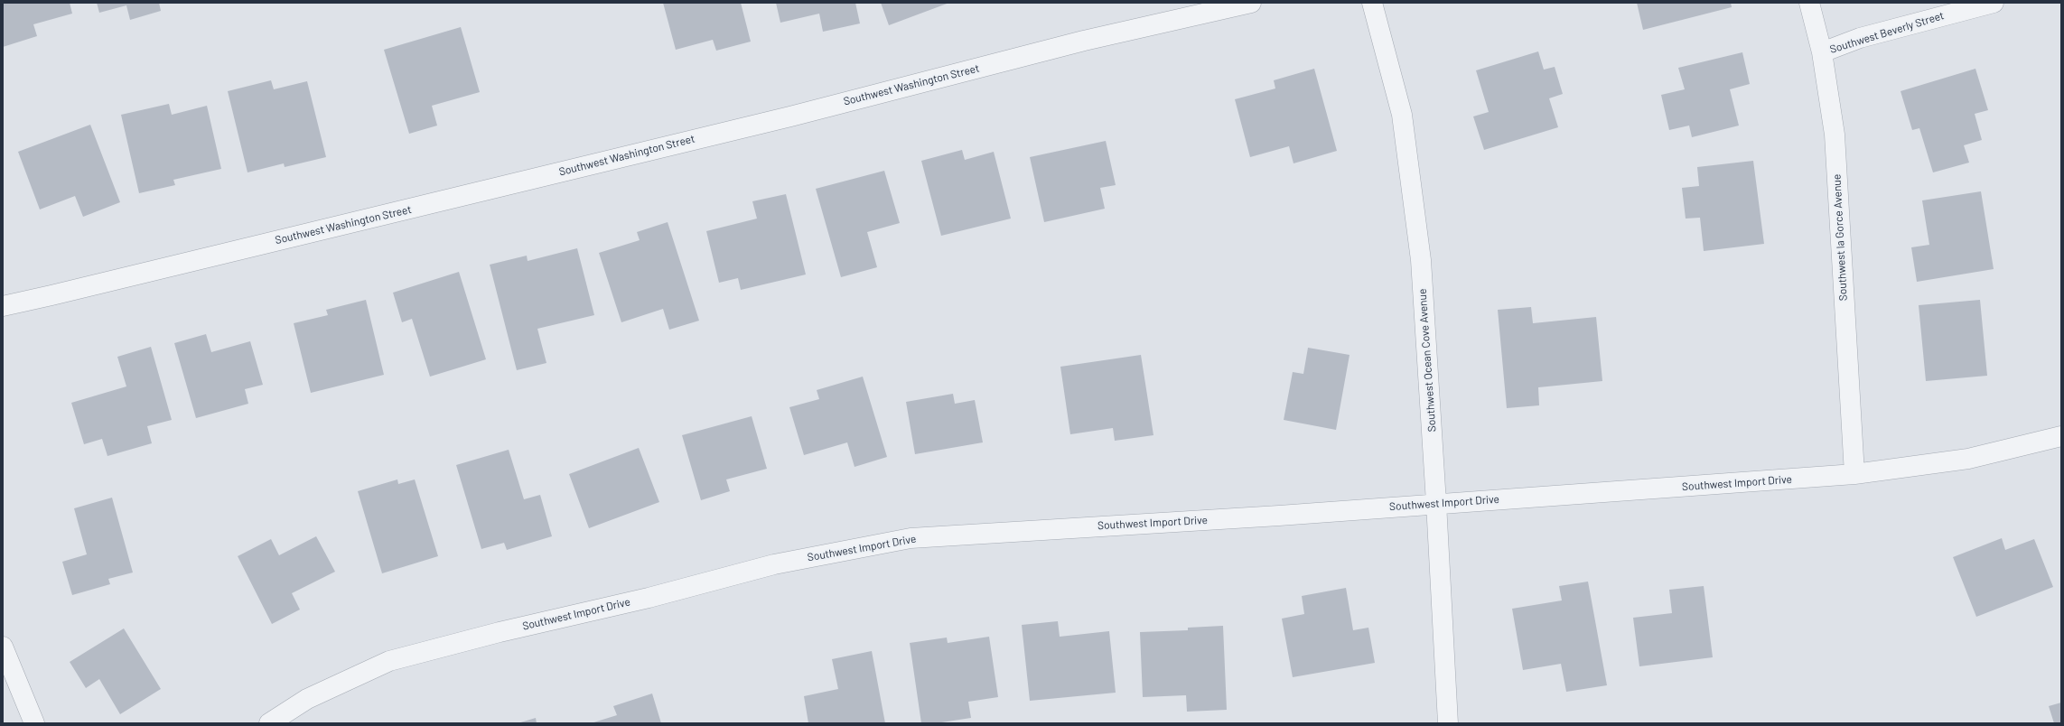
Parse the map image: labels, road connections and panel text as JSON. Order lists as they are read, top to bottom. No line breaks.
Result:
{"streets":{"street":["Southwest Beverly Street","Southwest Washington Street","Southwest la Gorce Avenue","Southwest Ocean Cove Avenue","Southwest Import Drive"]},"crossings":[["Southwest Beverly Street","Southwest la Gorce Avenue"],["Southwest la Gorce Avenue","Southwest Import Drive"],["Southwest Ocean Cove Avenue","Southwest Import Drive"]]}
